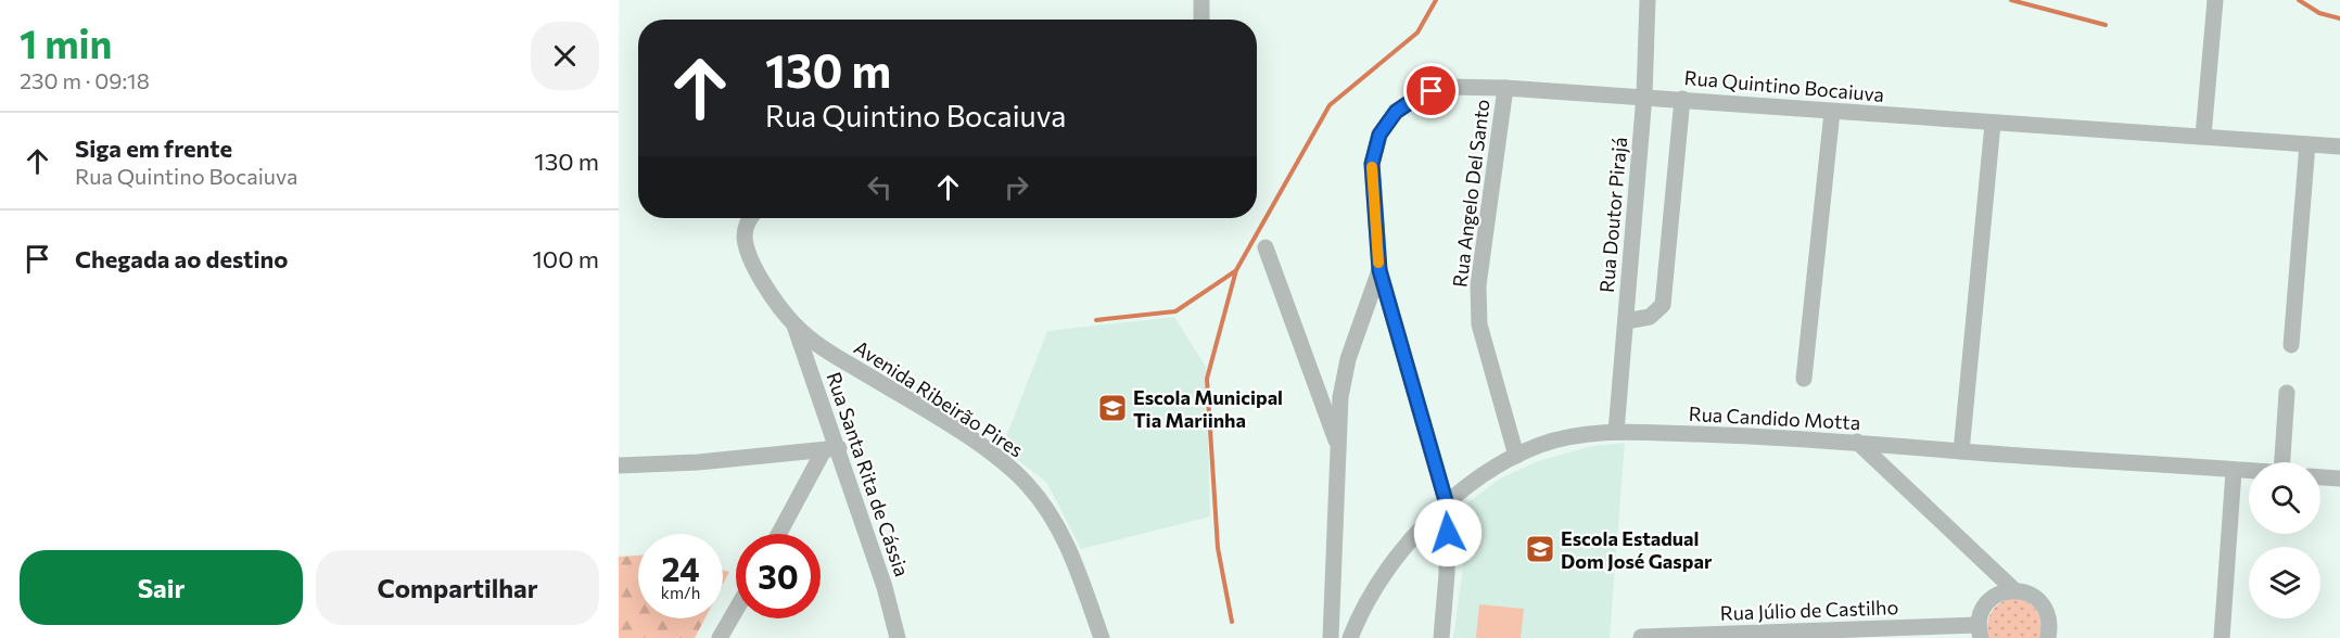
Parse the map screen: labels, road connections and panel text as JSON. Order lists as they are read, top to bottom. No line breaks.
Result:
{"streets":{"street":["Rua Quintino Bocaiuva","Rua Angelo Del Santo","Rua Doutor Pirajá","Avenida Ribeirão Pires","Rua Candido Motta","Rua Santa Rita de Cássia","Rua Júlio de Castilho"]},"crossings":[["Rua Quintino Bocaiuva","Rua Angelo Del Santo"],["Rua Quintino Bocaiuva","Rua Doutor Pirajá"],["Rua Angelo Del Santo","Rua Candido Motta"],["Rua Doutor Pirajá","Rua Candido Motta"],["Avenida Ribeirão Pires","Rua Santa Rita de Cássia"]],"places":{"school or university":["Escola Municipal Tia Mariinha","Escola Estadual Dom José Gaspar"]},"page":{"heading":["1 min","230 m · 09:18"],"turn":["130 m","Rua Quintino Bocaiuva"],"list":[{"name":"Siga em frente","note":"Rua Quintino Bocaiuva","value":"130 m"},{"name":"Chegada ao destino","value":"100 m"}],"speed":"24 km/h","limit":"30","buttons":["Sair","Compartilhar"]}}
